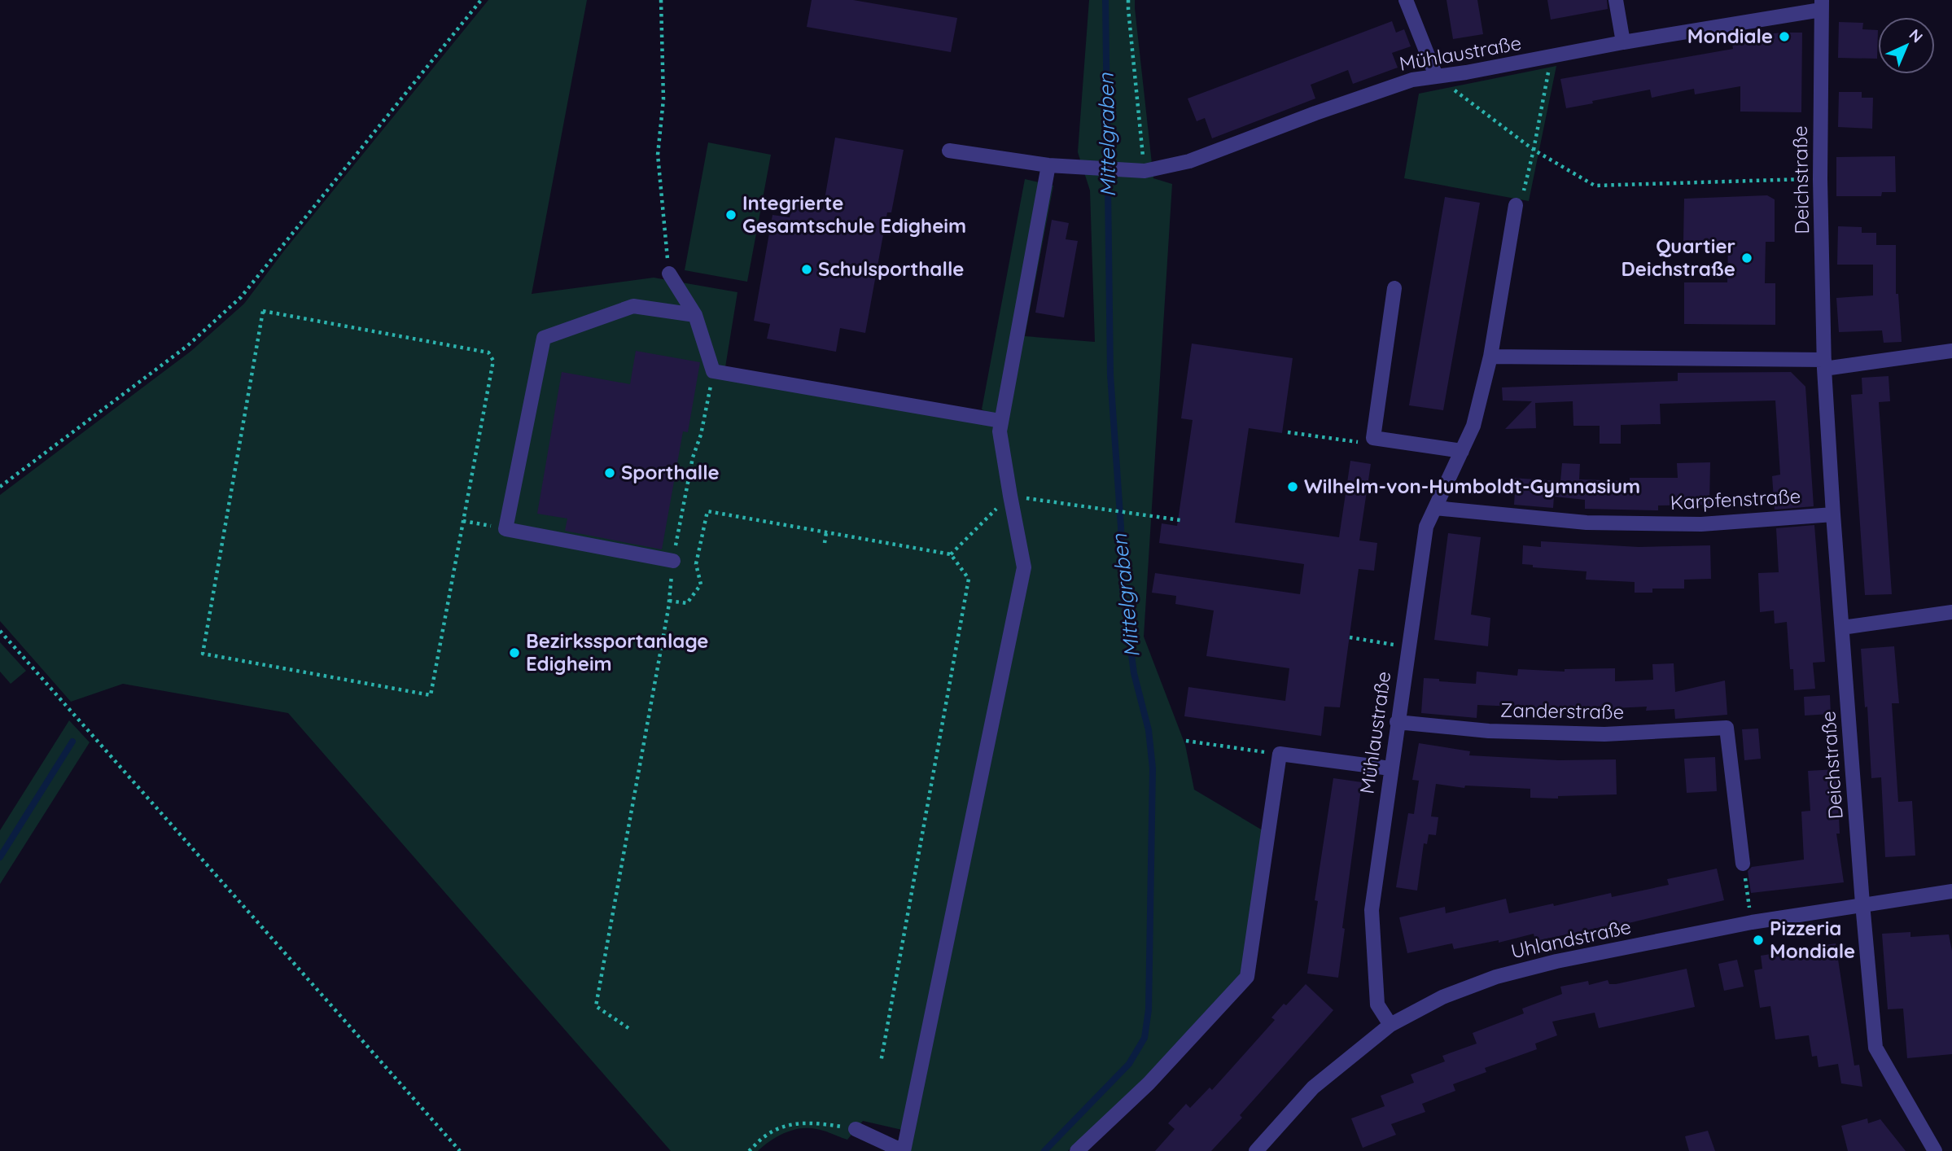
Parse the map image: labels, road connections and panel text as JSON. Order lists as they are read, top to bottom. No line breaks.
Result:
{"streets":{"street":["Mühlaustraße","Deichstraße","Karpfenstraße","Zanderstraße","Uhlandstraße"]},"crossings":[["Mühlaustraße","Deichstraße"],["Mühlaustraße","Karpfenstraße"],["Mühlaustraße","Zanderstraße"],["Mühlaustraße","Uhlandstraße"],["Deichstraße","Karpfenstraße"],["Deichstraße","Uhlandstraße"]],"water":["Mittelgraben"],"places":["Mondiale","Integrierte Gesamtschule Edigheim","Quartier Deichstraße","Schulsporthalle","Sporthalle","Wilhelm-von-Humboldt-Gymnasium","Bezirkssportanlage Edigheim","Pizzeria Mondiale"],"north":"top right"}
